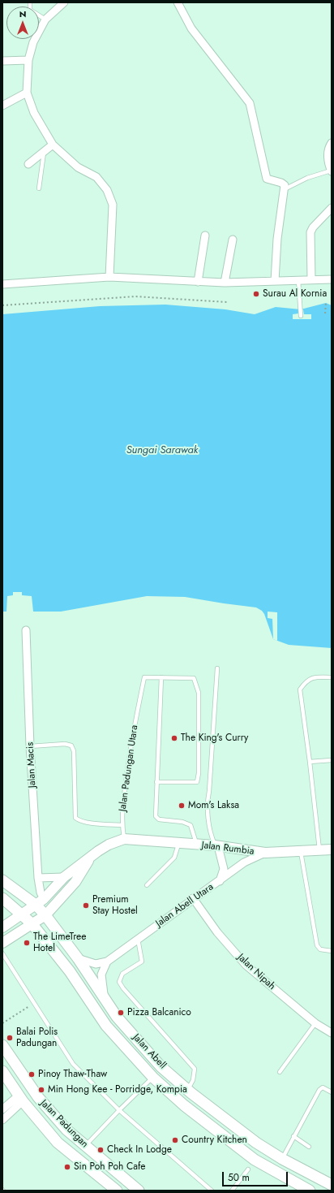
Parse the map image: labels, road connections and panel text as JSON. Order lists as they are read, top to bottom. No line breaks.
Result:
{"streets":{"main road":["Jalan Abell","Jalan Padungan"],"street":["Jalan Macis","Jalan Rumbia","Jalan Abell Utara","Jalan Nipah"],"lane":["Jalan Padungan Utara"]},"crossings":[["Jalan Macis","Jalan Abell"],["Jalan Padungan Utara","Jalan Rumbia"],["Jalan Rumbia","Jalan Abell Utara"],["Jalan Abell Utara","Jalan Nipah"]],"water":["Sungai Sarawak"],"places":["Surau Al Kornia","The King's Curry","Mom's Laksa","Premium Stay Hostel","The LimeTree Hotel","Pizza Balcanico","Balai Polis Padungan","Pinoy Thaw-Thaw","Min Hong Kee - Porridge, Kompia","Country Kitchen","Check In Lodge","Sin Poh Poh Cafe"],"scale_bar":"50 m","north":"top"}
